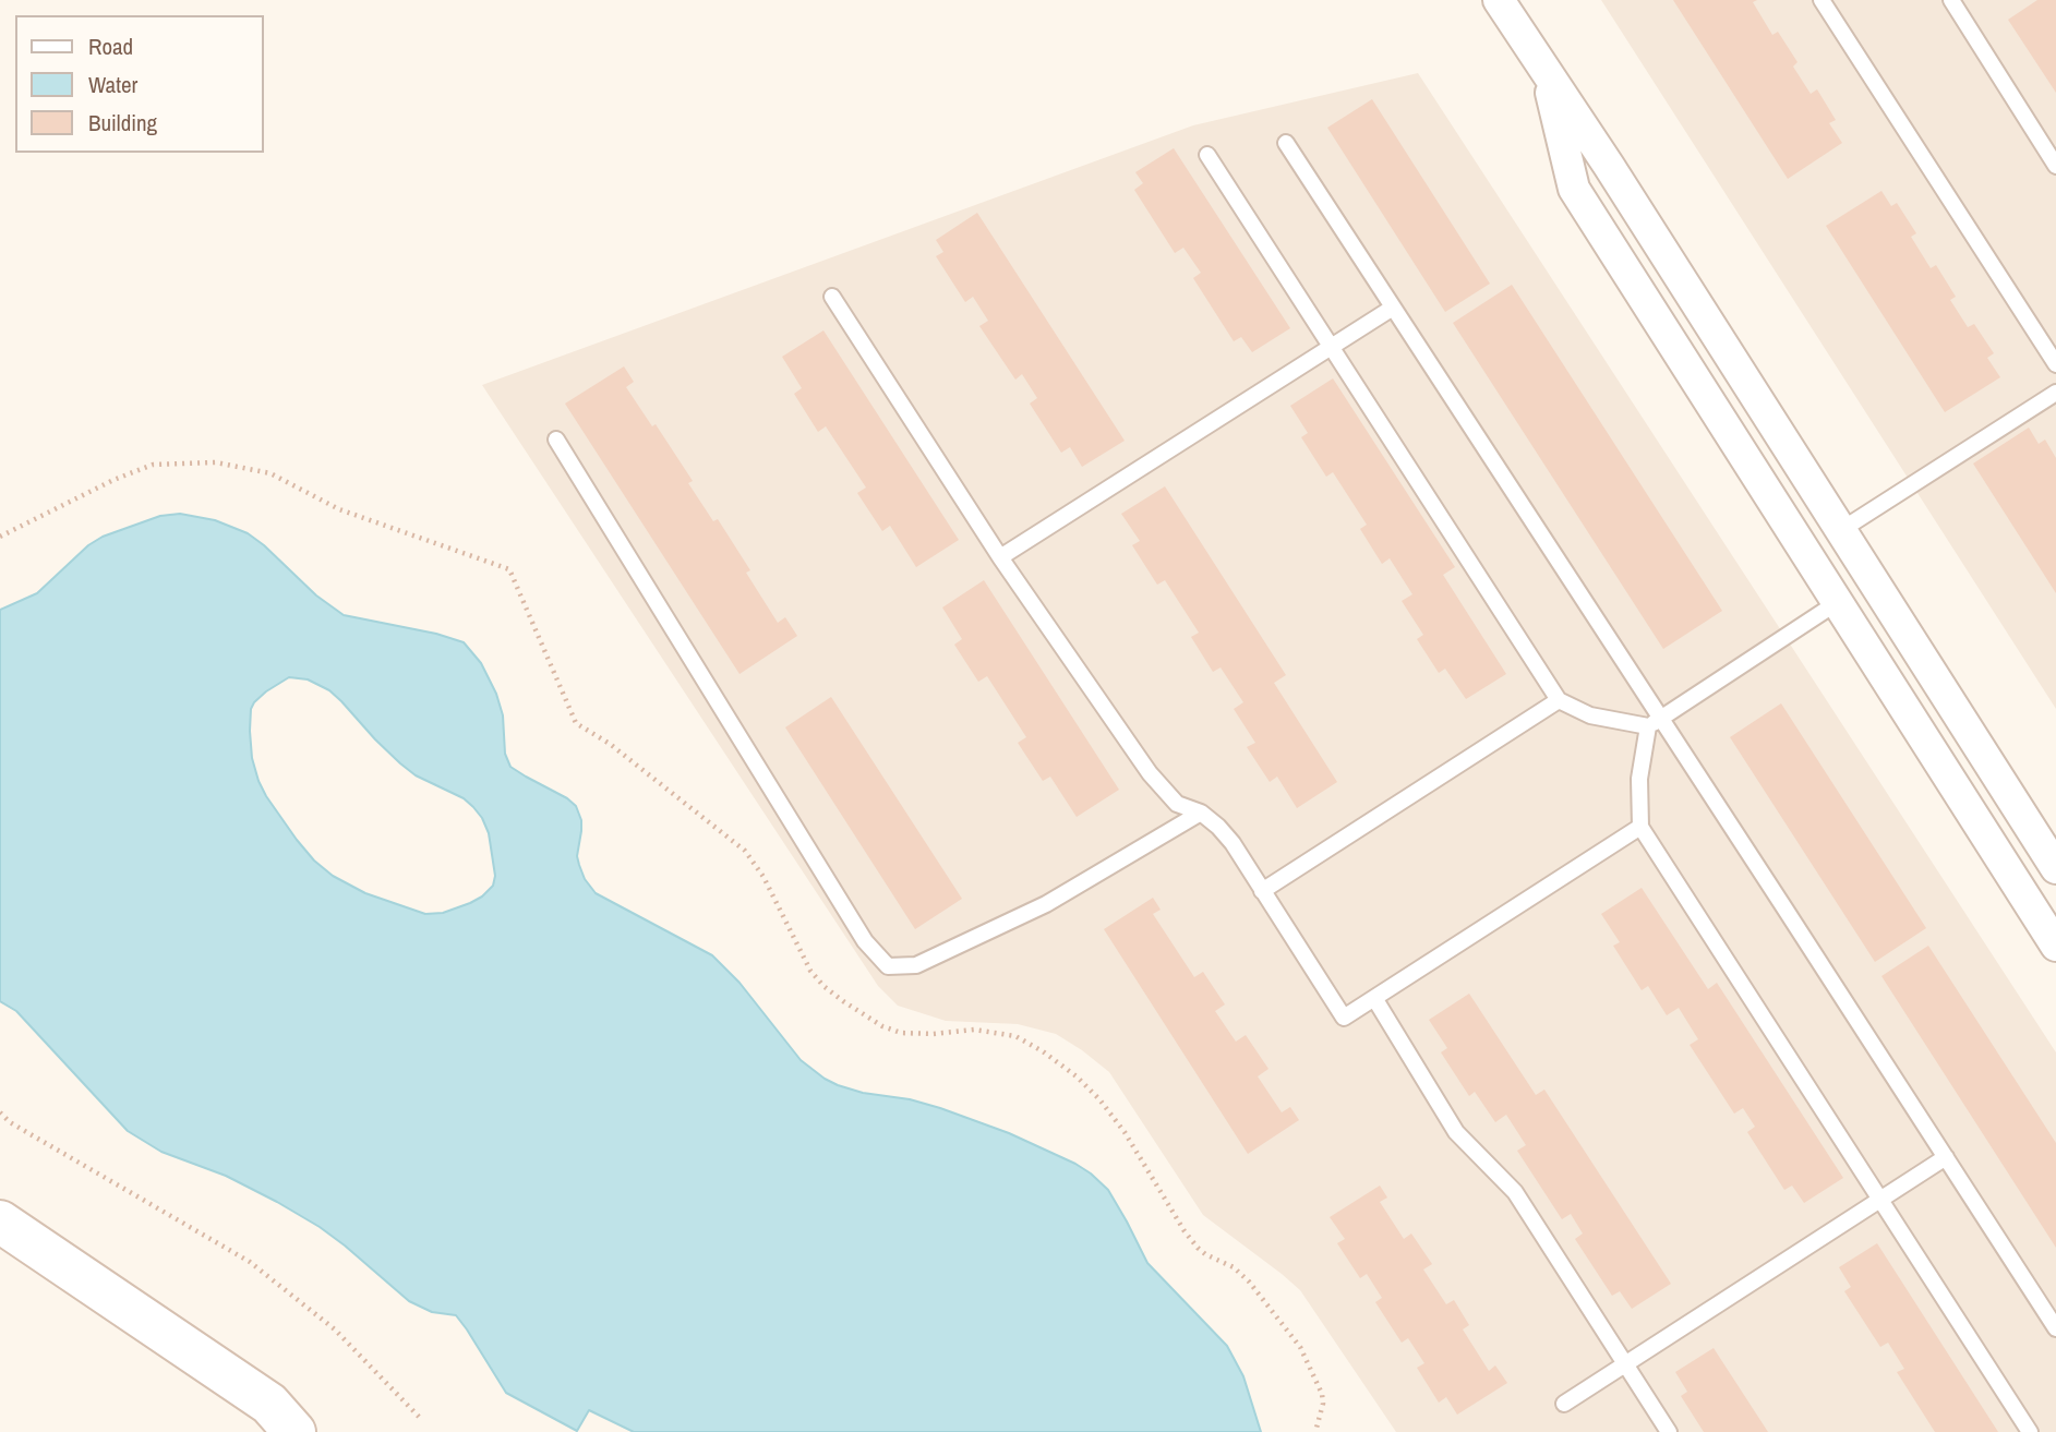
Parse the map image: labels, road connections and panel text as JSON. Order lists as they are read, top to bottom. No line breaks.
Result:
{"legend":["Road","Water","Building"]}
